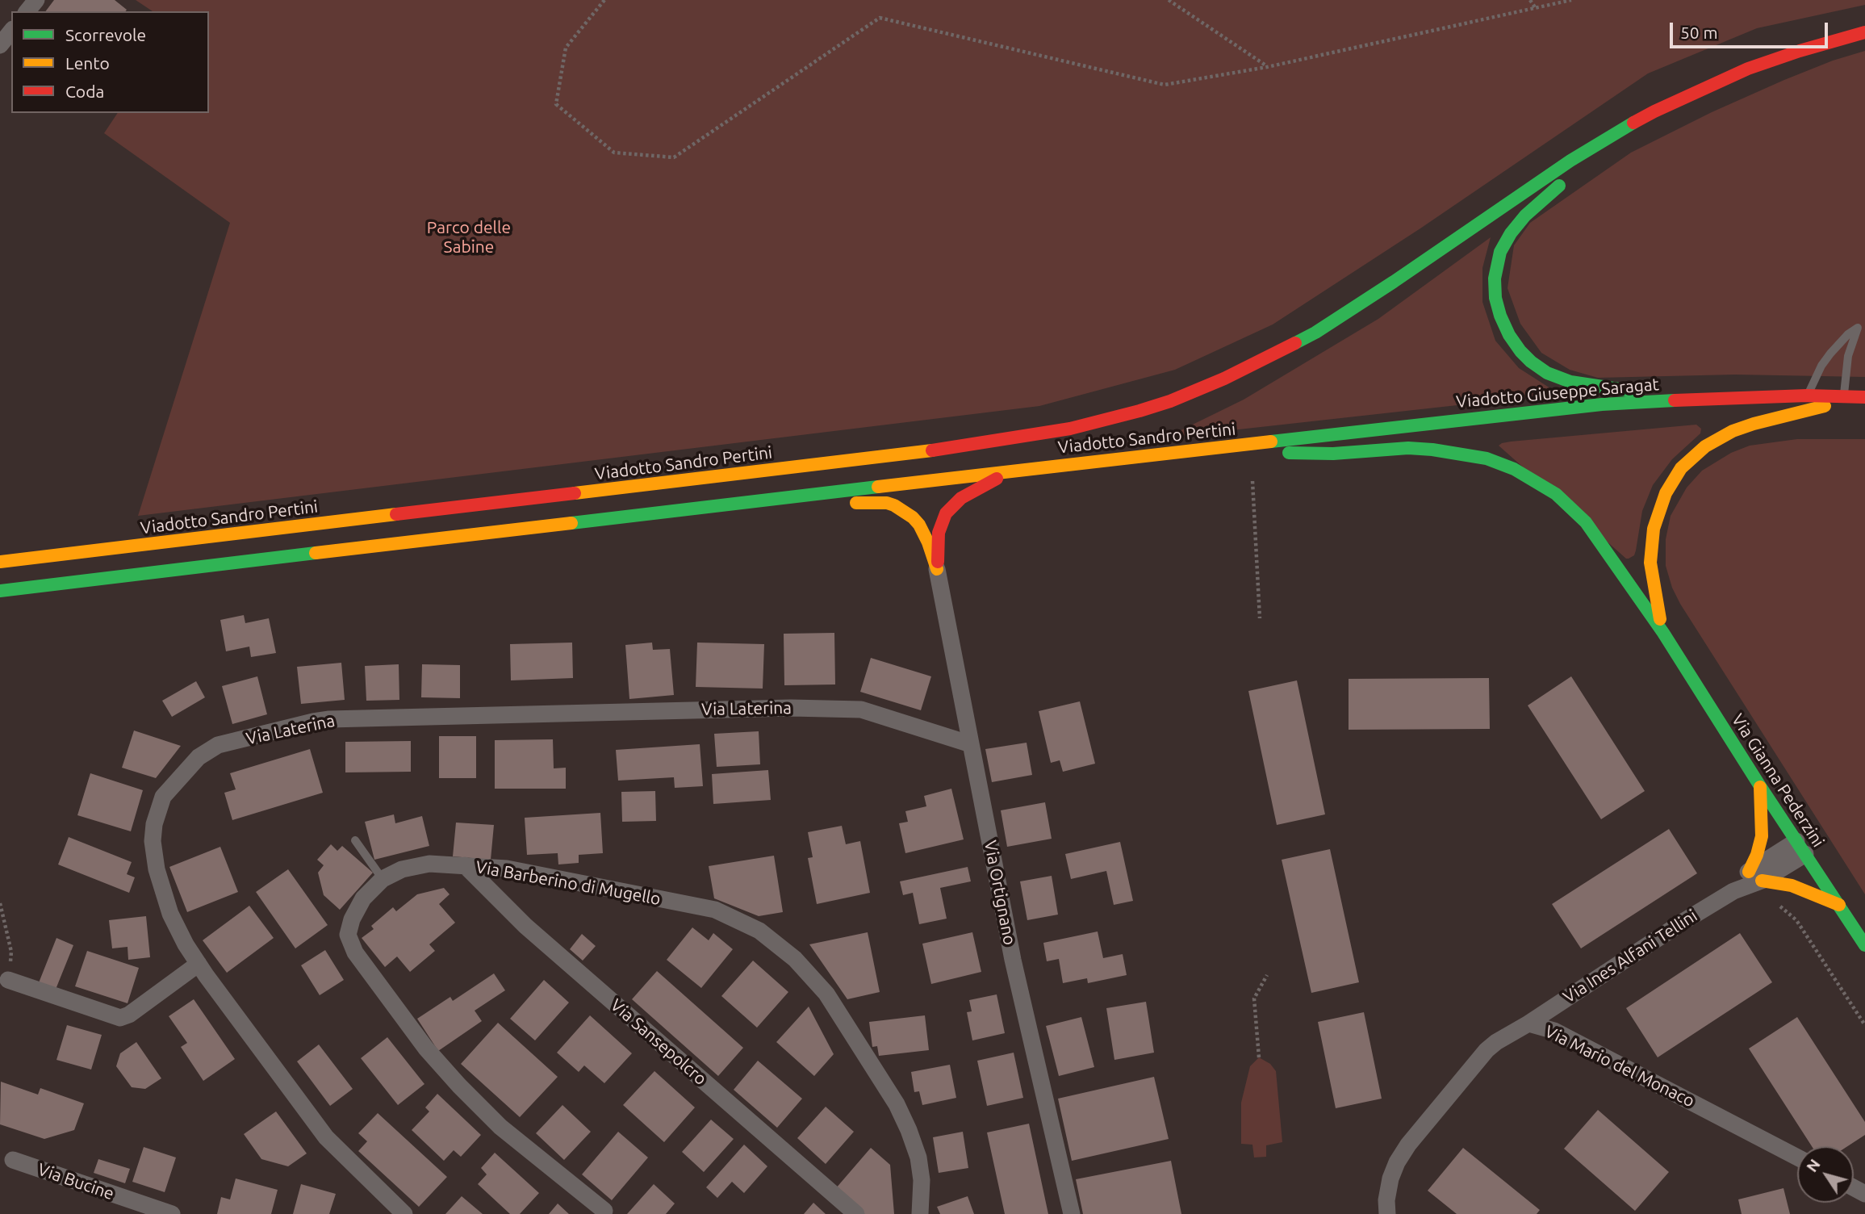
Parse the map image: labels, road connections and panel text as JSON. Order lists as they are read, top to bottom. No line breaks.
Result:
{"streets":{"main road":["Viadotto Giuseppe Saragat","Viadotto Sandro Pertini","Via Gianna Pederzini"],"street":["Via Laterina","Via Barberino di Mugello","Via Ortignano","Via Ines Alfani Tellini","Via Sansepolcro","Via Mario del Monaco","Via Bucine"]},"crossings":[["Viadotto Giuseppe Saragat","Viadotto Sandro Pertini"],["Viadotto Giuseppe Saragat","Via Gianna Pederzini"],["Viadotto Sandro Pertini","Via Gianna Pederzini"],["Via Laterina","Via Ortignano"],["Via Gianna Pederzini","Via Ines Alfani Tellini"],["Via Barberino di Mugello","Via Sansepolcro"],["Via Ines Alfani Tellini","Via Mario del Monaco"]],"parks":["Parco delle Sabine"],"legend":["Scorrevole","Lento","Coda"],"scale_bar":"50 m","north":"top left"}
